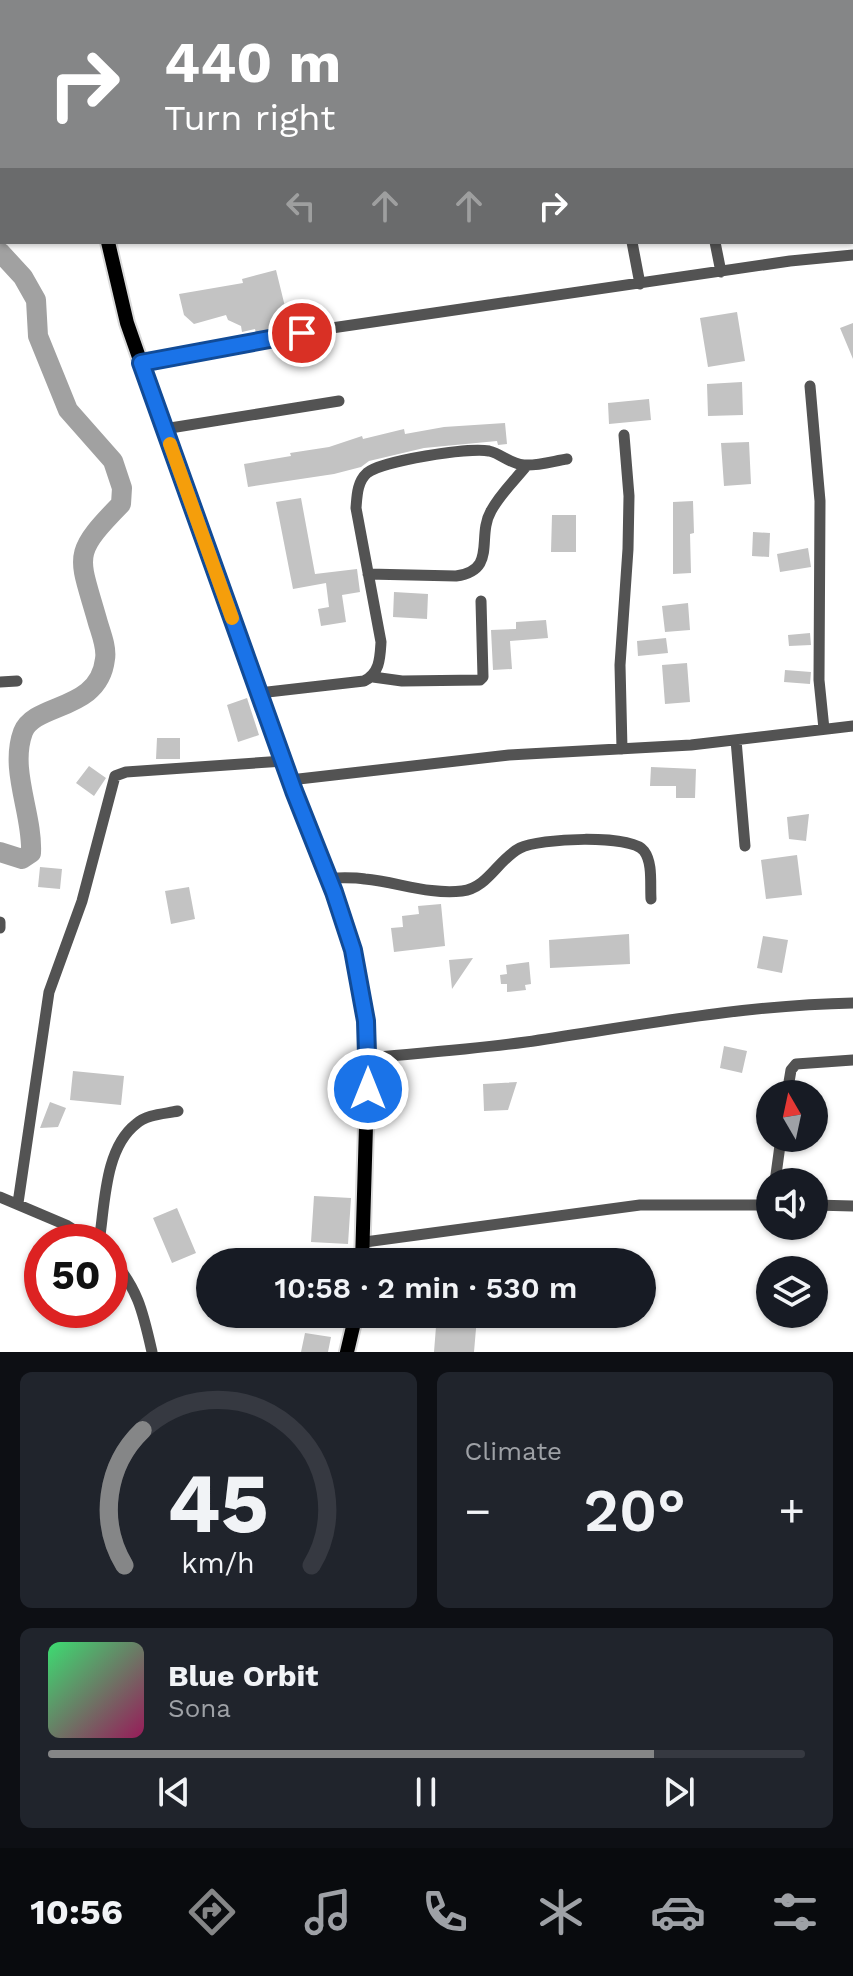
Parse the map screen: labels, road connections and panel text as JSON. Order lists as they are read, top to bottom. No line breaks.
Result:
{"north":"top","page":{"turn":["440 m","Turn right"],"limit":"50","trip":"10:58 · 2 min · 530 m","tile":"Climate","heat":["−","20°","+"],"song":["Blue Orbit","Sona"],"tabs":"10:56","gauge":["45","km/h"]}}
